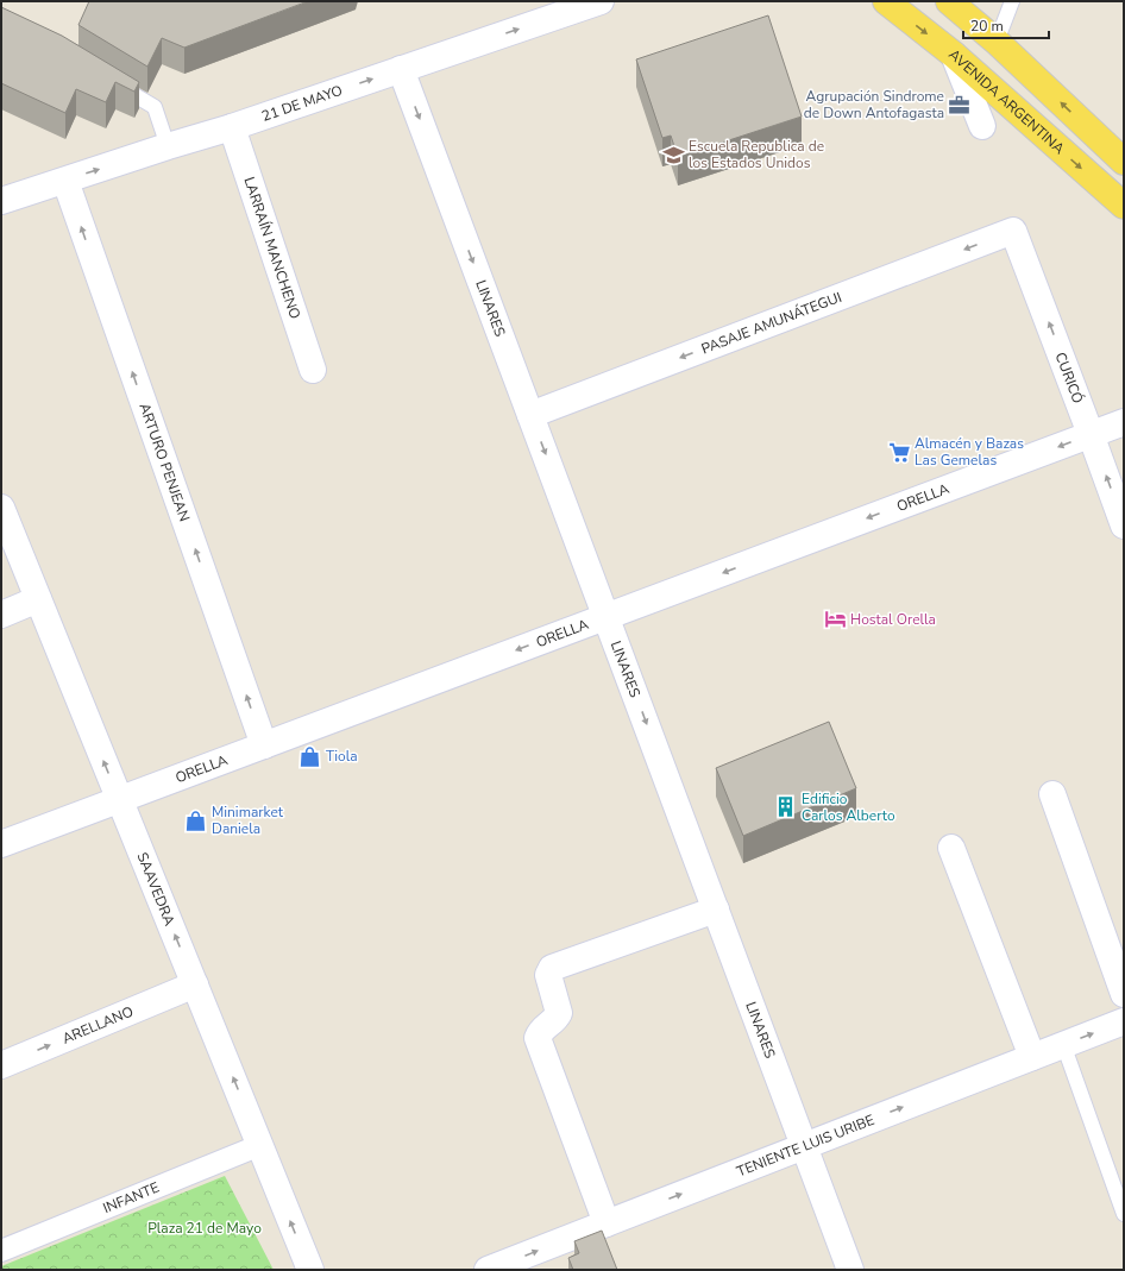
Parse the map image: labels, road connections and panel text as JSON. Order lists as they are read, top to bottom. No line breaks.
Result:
{"streets":{"main road":["AVENIDA ARGENTINA"],"street":["21 DE MAYO","LARRAÍN MANCHENO","LINARES","PASAJE AMUNÁTEGUI","CURICÓ","ARTURO PENJEAN","ORELLA","SAAVEDRA","ARELLANO","TENIENTE LUIS URIBE","INFANTE"]},"crossings":[["21 DE MAYO","LARRAÍN MANCHENO"],["21 DE MAYO","LINARES"],["21 DE MAYO","ARTURO PENJEAN"],["LINARES","PASAJE AMUNÁTEGUI"],["LINARES","ORELLA"],["LINARES","TENIENTE LUIS URIBE"],["PASAJE AMUNÁTEGUI","CURICÓ"],["CURICÓ","ORELLA"],["ARTURO PENJEAN","ORELLA"],["ORELLA","SAAVEDRA"],["SAAVEDRA","ARELLANO"],["SAAVEDRA","INFANTE"]],"one_way":["21 DE MAYO","LINARES","PASAJE AMUNÁTEGUI","CURICÓ","ARTURO PENJEAN","ORELLA","SAAVEDRA","ARELLANO","TENIENTE LUIS URIBE"],"parks":["Plaza 21 de Mayo"],"places":{"office":["Agrupación Sindrome de Down Antofagasta"],"school or university":["Escuela Republica de los Estados Unidos"],"supermarket":["Almacén y Bazas Las Gemelas"],"hotel":["Hostal Orella"],"shop":["Tiola","Minimarket Daniela"],"building":["Edificio Carlos Alberto"]},"scale_bar":"20 m"}
